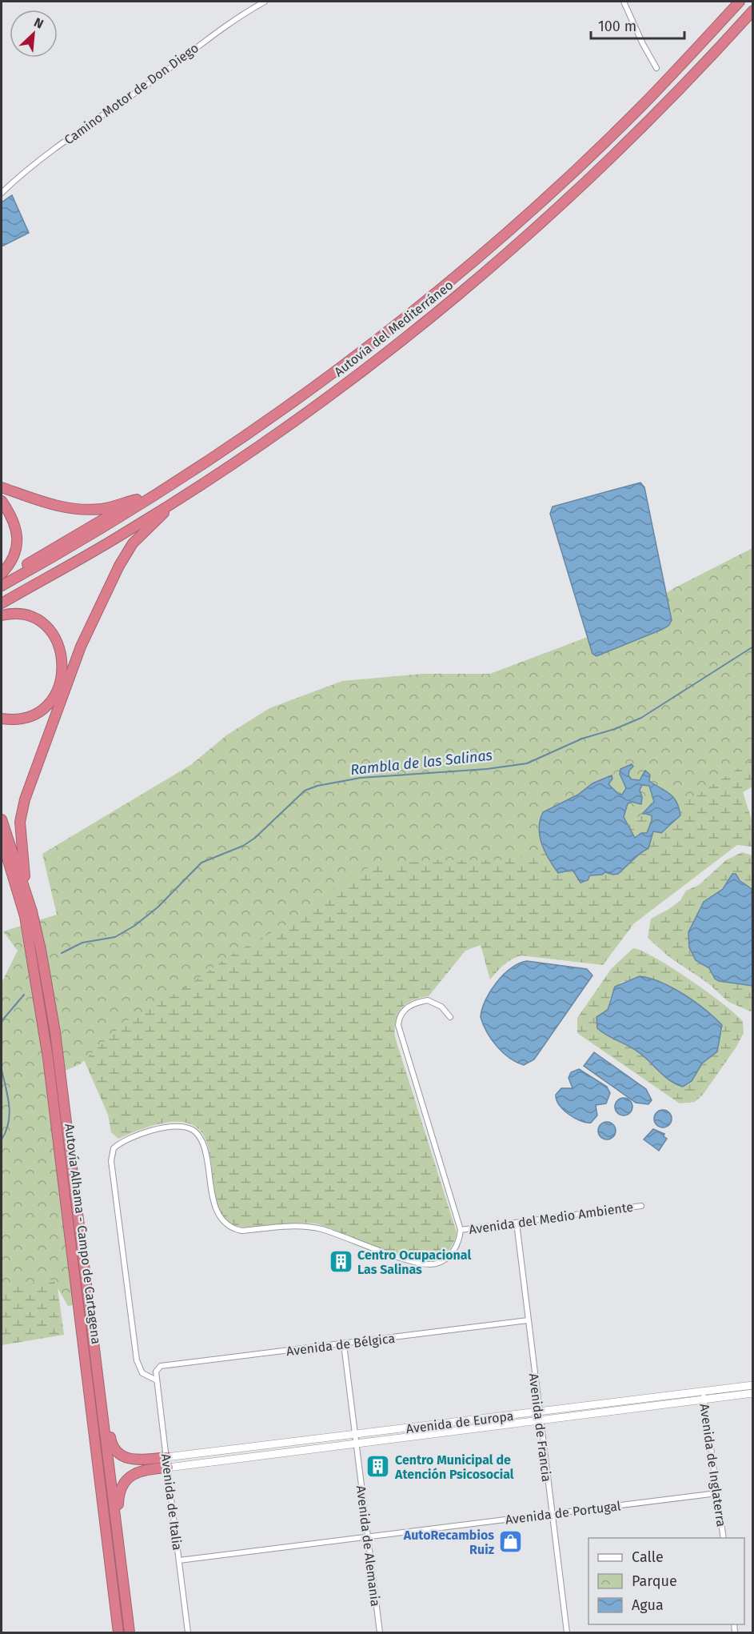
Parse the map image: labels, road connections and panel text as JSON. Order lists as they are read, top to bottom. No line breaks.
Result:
{"streets":{"highway":["Autovía del Mediterráneo","Autovía Alhama - Campo de Cartagena"],"street":["Camino Motor de Don Diego","Avenida del Medio Ambiente","Avenida de Bélgica","Avenida de Europa","Avenida de Francia","Avenida de Inglaterra","Avenida de Italia","Avenida de Portugal","Avenida de Alemania"]},"crossings":[["Avenida del Medio Ambiente","Avenida de Francia"],["Avenida de Bélgica","Avenida de Francia"],["Avenida de Bélgica","Avenida de Italia"],["Avenida de Bélgica","Avenida de Alemania"],["Avenida de Europa","Avenida de Francia"],["Avenida de Europa","Avenida de Inglaterra"],["Avenida de Europa","Avenida de Italia"],["Avenida de Europa","Avenida de Alemania"],["Avenida de Francia","Avenida de Portugal"],["Avenida de Inglaterra","Avenida de Portugal"],["Avenida de Italia","Avenida de Portugal"],["Avenida de Portugal","Avenida de Alemania"]],"water":["Rambla de las Salinas"],"places":{"building":["Centro Ocupacional Las Salinas","Centro Municipal de Atención Psicosocial"],"shop":["AutoRecambios Ruiz"]},"legend":["Calle","Parque","Agua"],"scale_bar":"100 m","north":"top right"}
